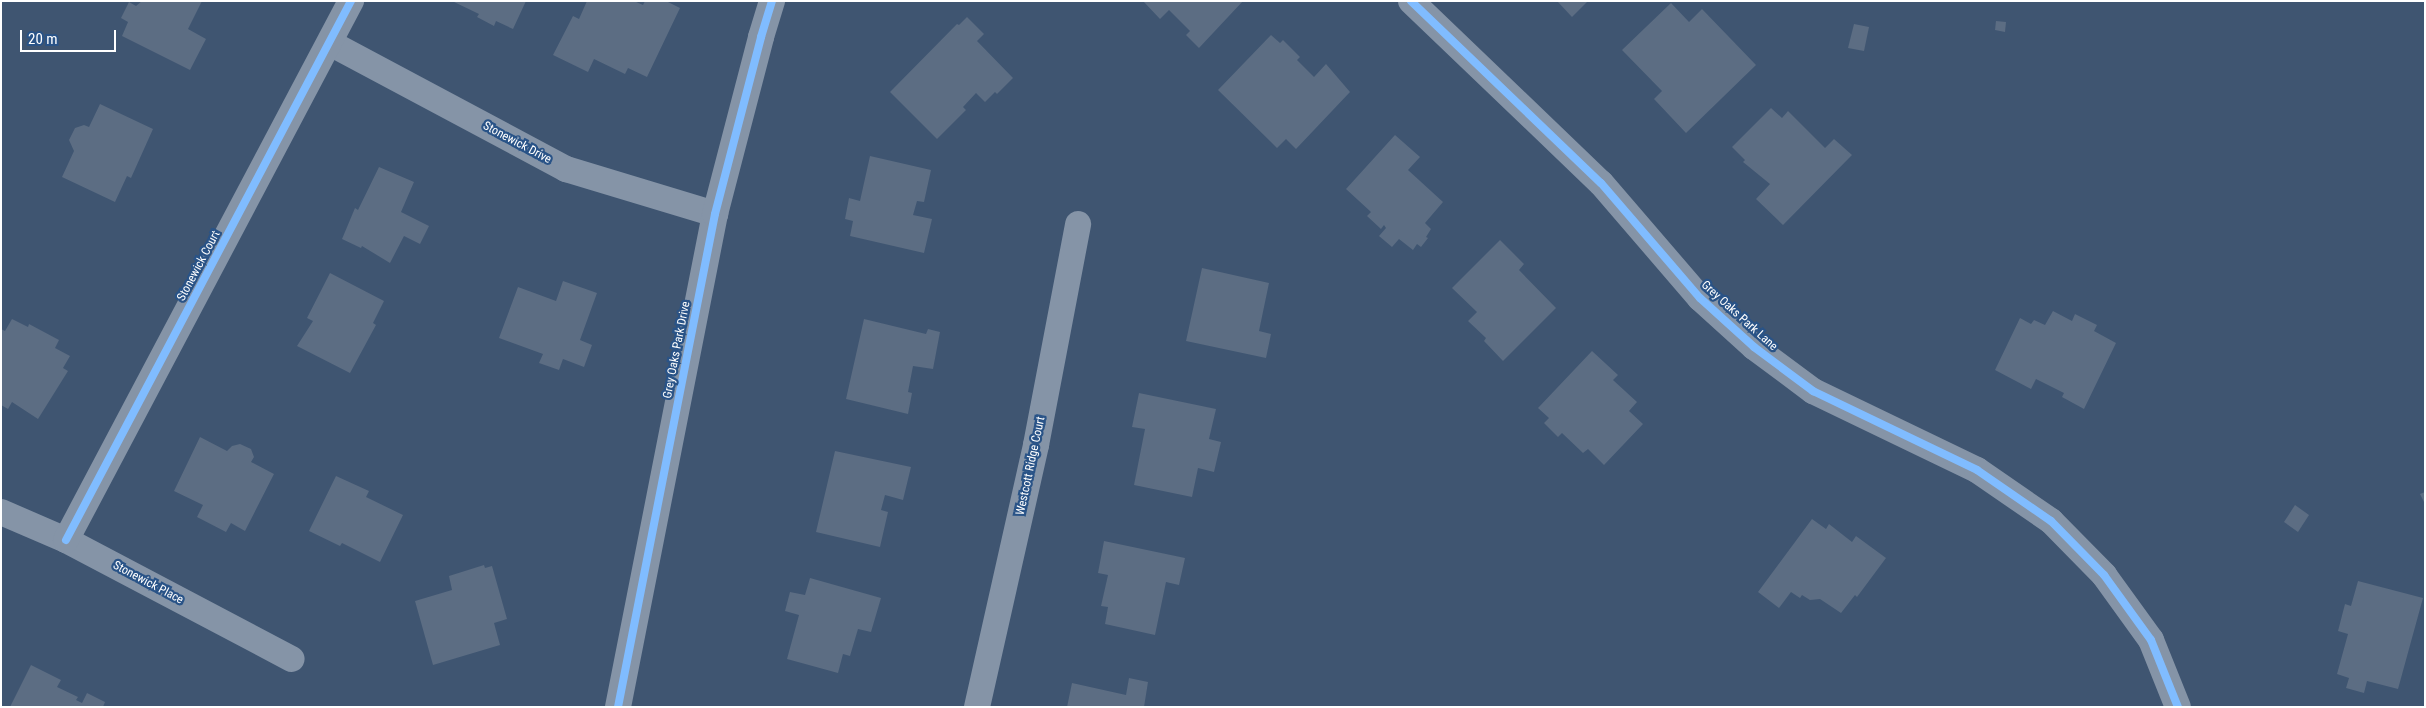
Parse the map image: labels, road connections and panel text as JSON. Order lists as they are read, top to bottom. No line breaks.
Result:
{"streets":{"street":["Stonewick Drive","Stonewick Court","Grey Oaks Park Lane","Grey Oaks Park Drive","Westcott Ridge Court","Stonewick Place"]},"crossings":[["Stonewick Drive","Stonewick Court"],["Stonewick Drive","Grey Oaks Park Drive"],["Stonewick Court","Stonewick Place"]],"scale_bar":"20 m"}
